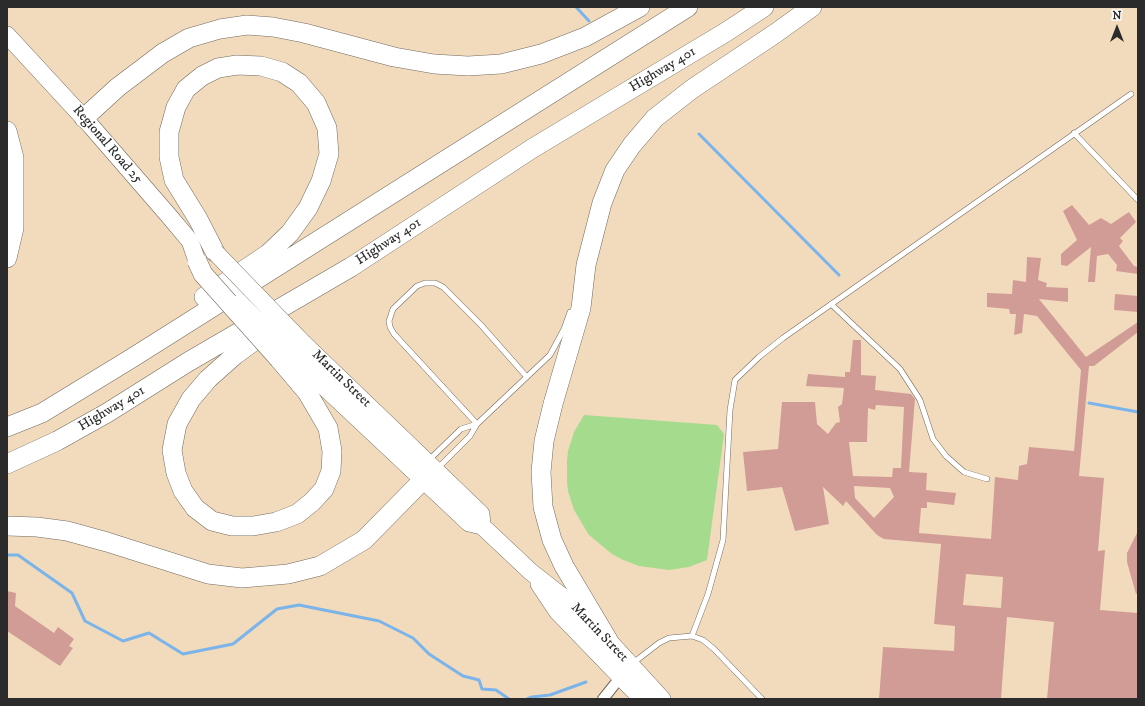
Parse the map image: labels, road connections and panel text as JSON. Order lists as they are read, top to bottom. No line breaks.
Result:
{"streets":{"highway":["Highway 401"],"main road":["Regional Road 25","Martin Street"]},"crossings":[["Regional Road 25","Martin Street"]],"north":"top"}
